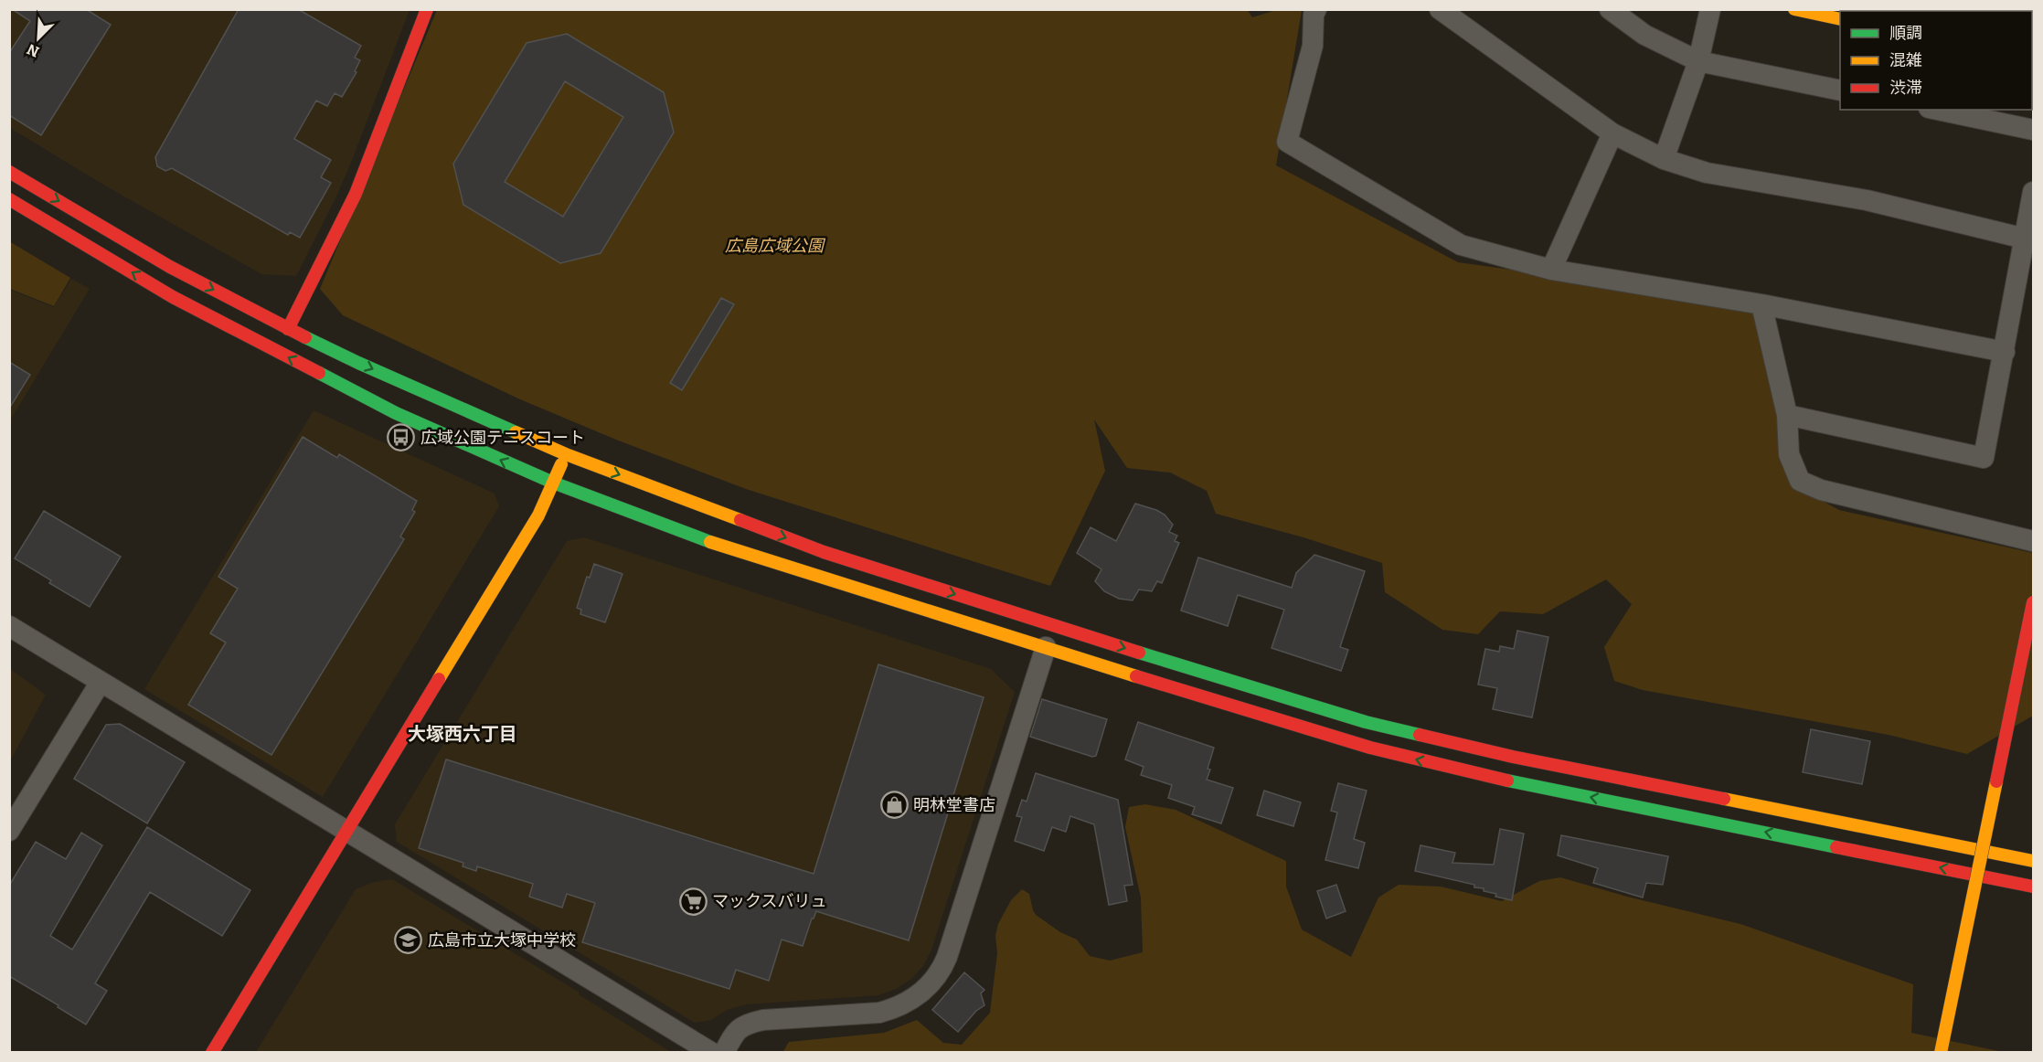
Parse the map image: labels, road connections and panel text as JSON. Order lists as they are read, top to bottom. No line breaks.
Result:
{"districts":["大塚西六丁目"],"parks":["広島広域公園"],"places":{"bus stop":["広域公園テニスコート"],"shop":["明林堂書店"],"supermarket":["マックスバリュ"],"school or university":["広島市立大塚中学校"]},"legend":["順調","混雑","渋滞"],"north":"bottom left"}
